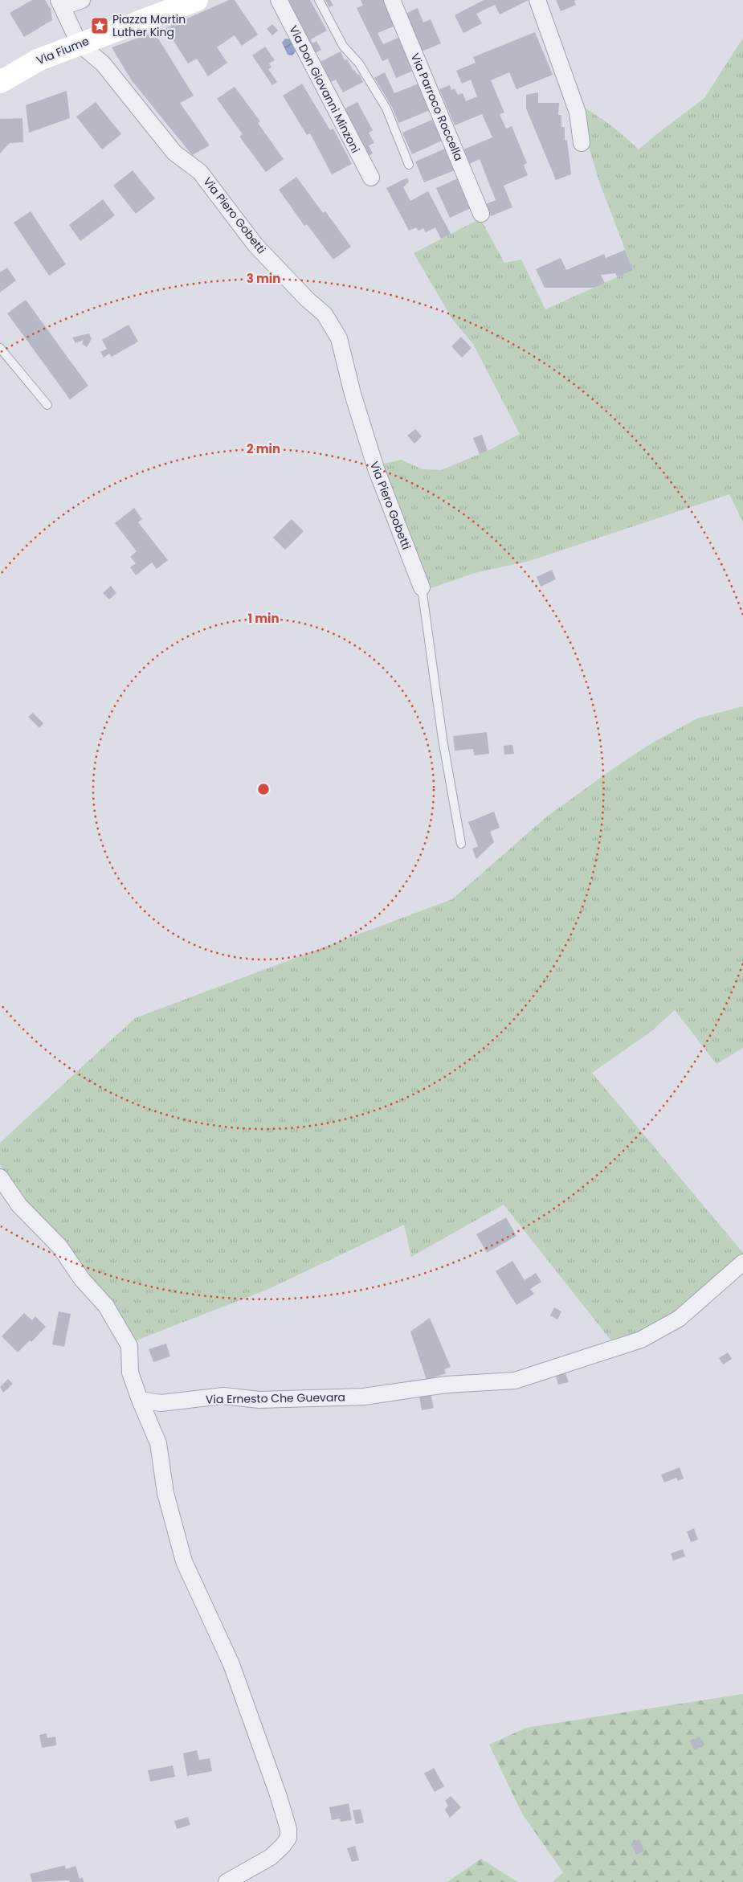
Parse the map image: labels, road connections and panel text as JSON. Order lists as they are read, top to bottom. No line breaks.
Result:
{"streets":{"street":["Via Fiume","Via Don Giovanni Minzoni","Via Parroco Roccella","Via Piero Gobetti","Via Ernesto Che Guevara"]},"crossings":[["Via Fiume","Via Piero Gobetti"]],"places":{"place":["Piazza Martin Luther King"]},"rings":["3 min","2 min","1 min"]}
